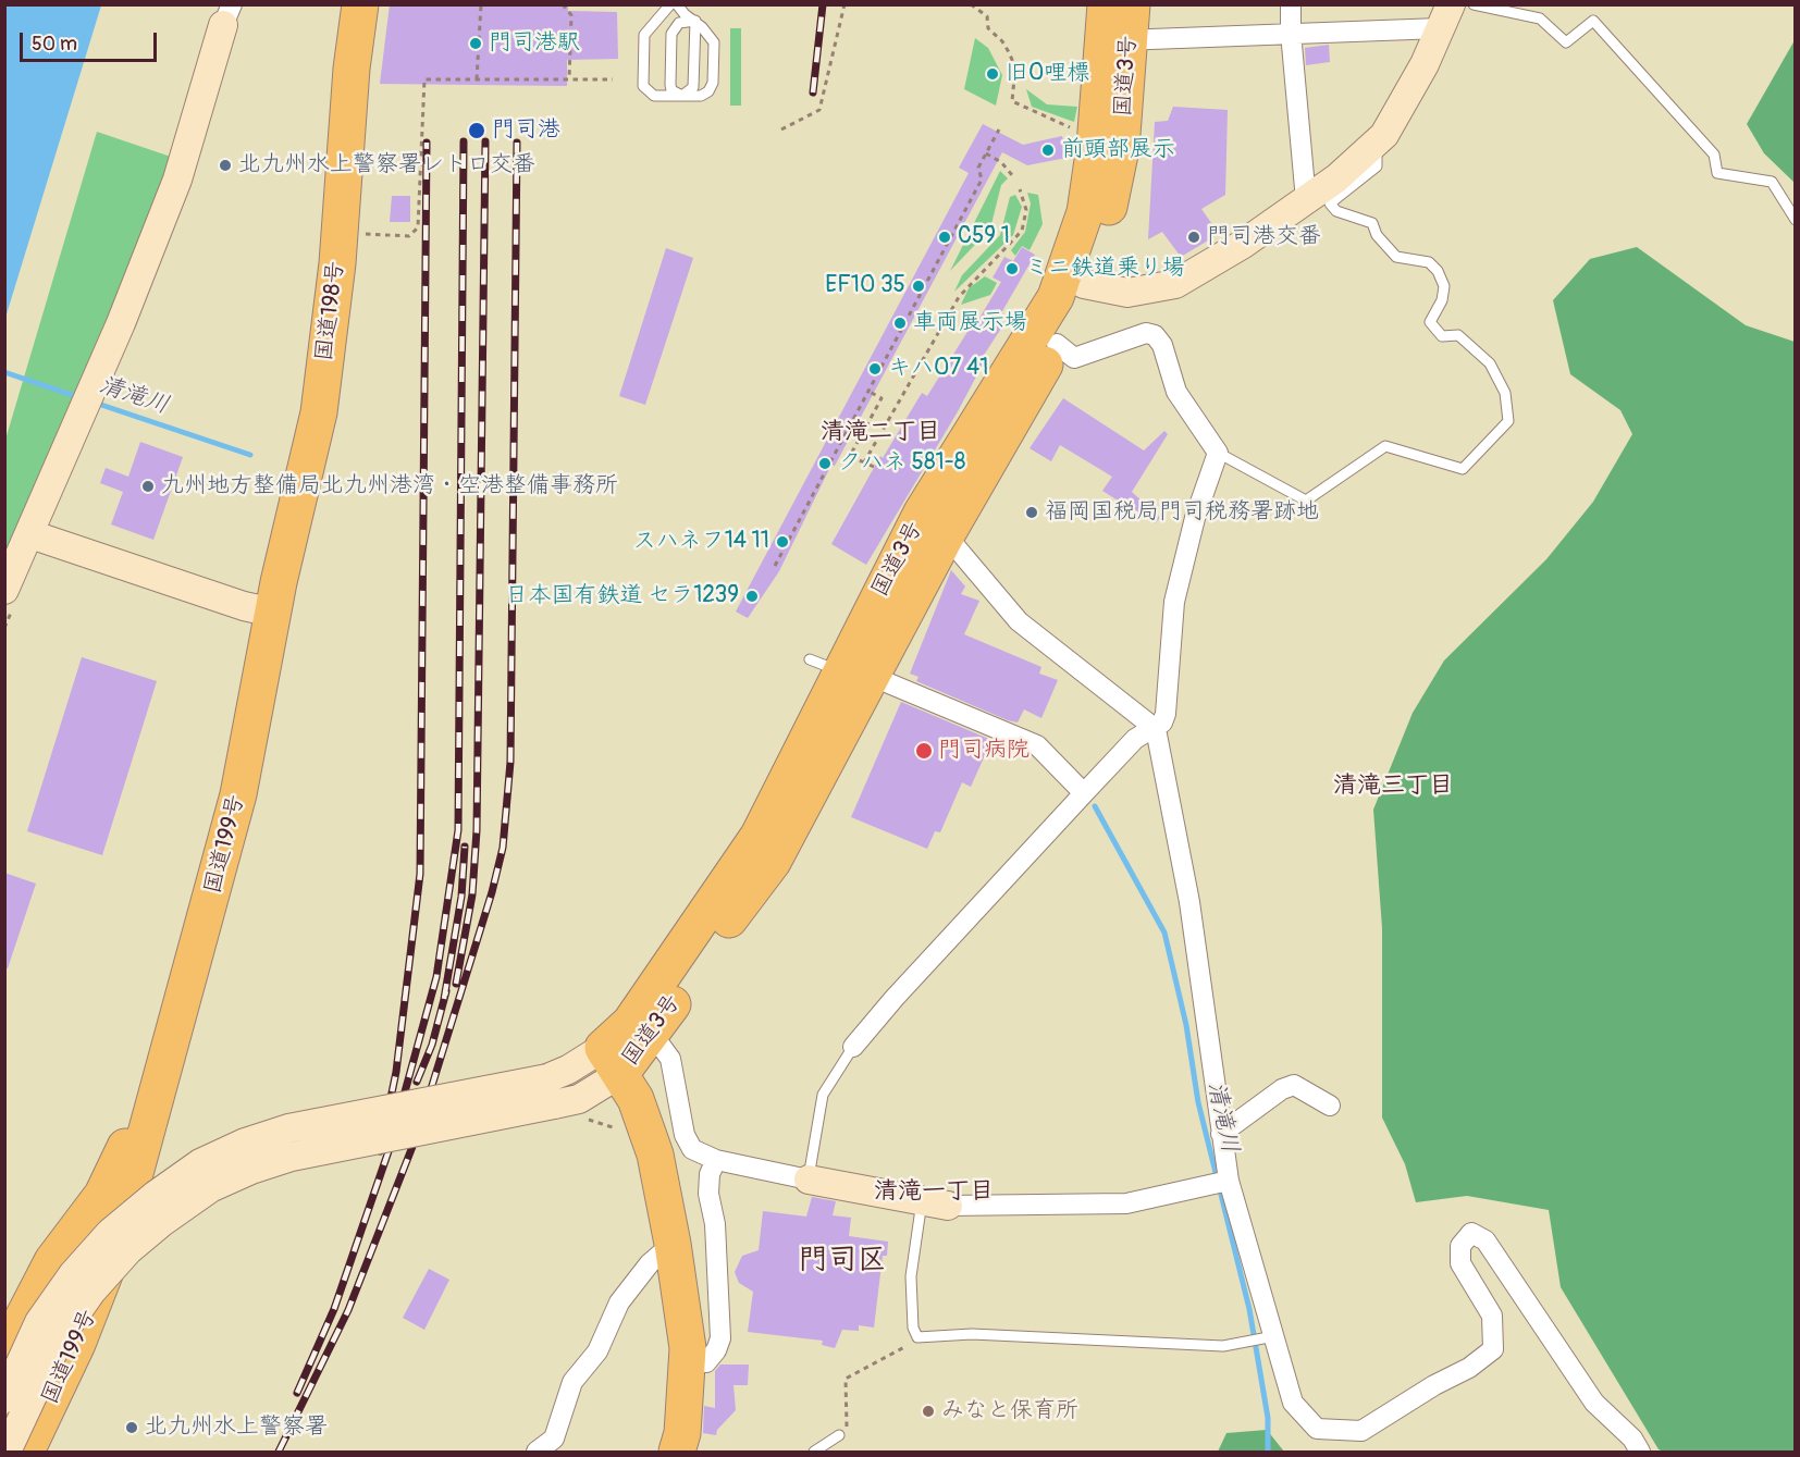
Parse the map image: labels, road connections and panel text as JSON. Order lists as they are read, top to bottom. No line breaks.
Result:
{"streets":{"highway":["国道3号","国道198号","国道199号"]},"crossings":[["国道198号","国道199号"]],"districts":["清滝二丁目","清滝三丁目","清滝一丁目","門司区"],"water":["清滝川"],"places":["門司港駅","旧0哩標","門司港","前頭部展示","北九州水上警察署レトロ交番","C59 1","門司港交番","ミニ鉄道乗り場","EF10 35","車両展示場","キハ07 41","クハネ 581-8","九州地方整備局北九州港湾・空港整備事務所","福岡国税局門司税務署跡地","スハネフ14 11","日本国有鉄道 セラ1239","門司病院","みなと保育所","北九州水上警察署"],"scale_bar":"50 m"}
